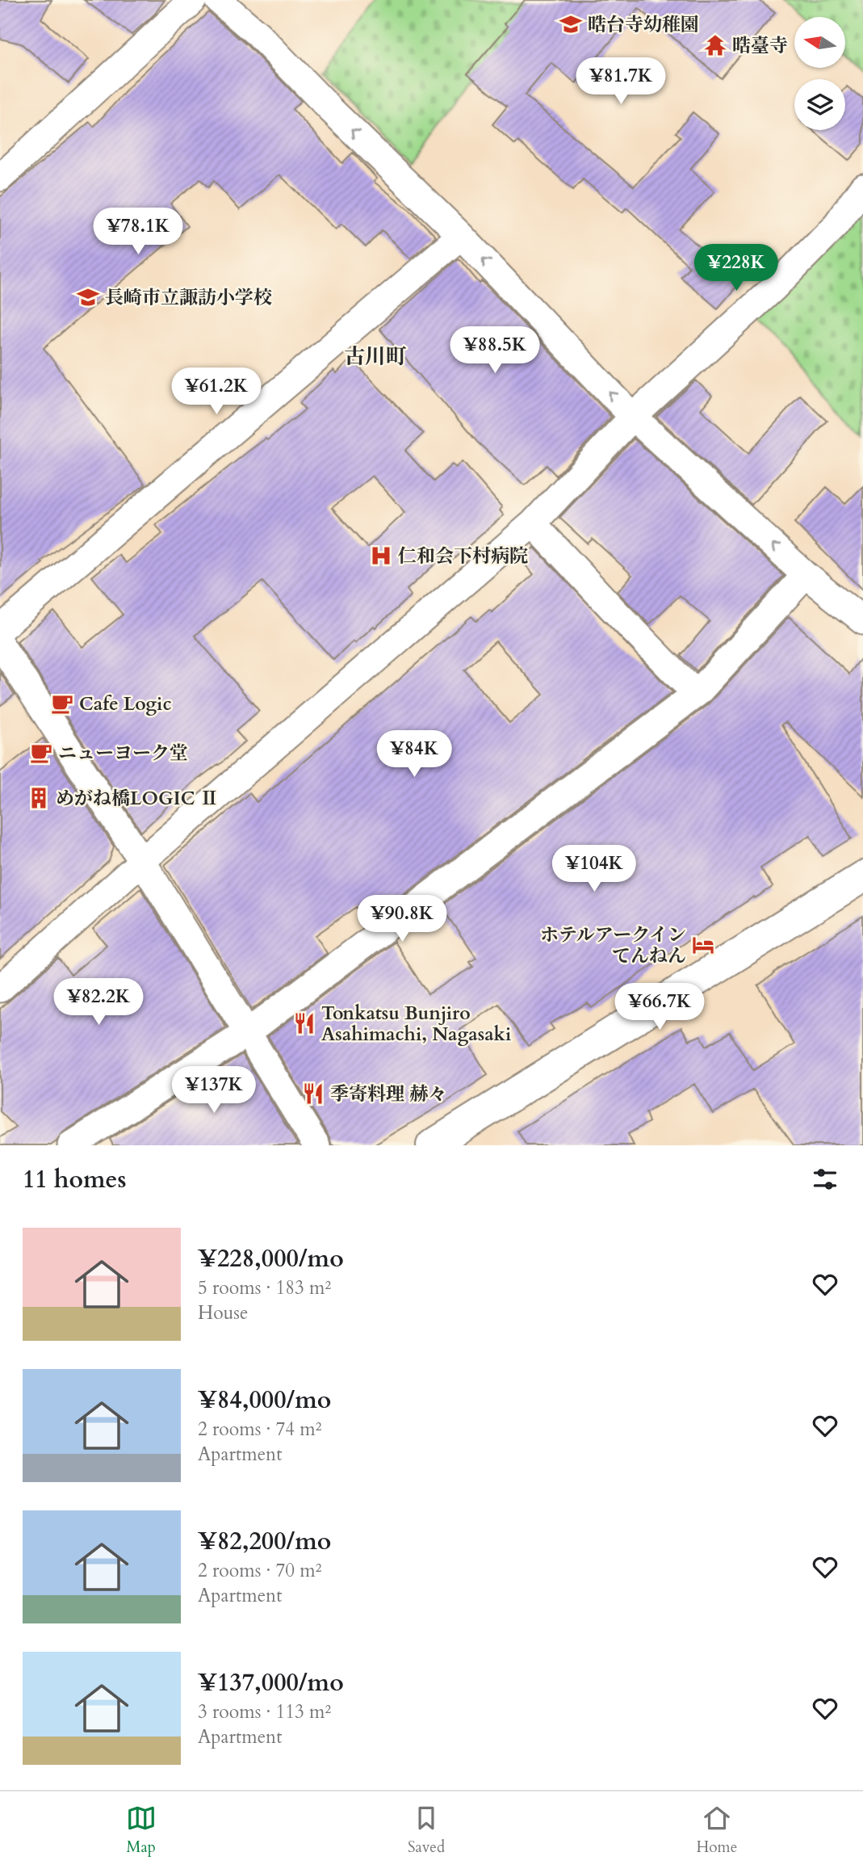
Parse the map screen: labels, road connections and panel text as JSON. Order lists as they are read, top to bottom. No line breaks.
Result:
{"districts":["古川町"],"places":{"school or university":["晧台寺幼稚園","長崎市立諏訪小学校"],"temple":["晧臺寺"],"hospital":["仁和会下村病院"],"cafe":["Cafe Logic","ニューヨーク堂"],"building":["めがね橋LOGIC Ⅱ"],"hotel":["ホテルアークイン てんねん"],"restaurant":["Tonkatsu Bunjiro Asahimachi, Nagasaki","季寄料理 赫々"]},"north":"left","page":{"price":["¥81.7K","¥78.1K","¥228K","¥88.5K","¥61.2K","¥84K","¥104K","¥90.8K","¥82.2K","¥66.7K","¥137K"],"heading":"11 homes","list":[{"name":"¥228,000/mo","note":"5 rooms · 183 m² · House"},{"name":"¥84,000/mo","note":"2 rooms · 74 m² · Apartment"},{"name":"¥82,200/mo","note":"2 rooms · 70 m² · Apartment"},{"name":"¥137,000/mo","note":"3 rooms · 113 m² · Apartment"}],"tabs":["Map","Saved","Home"]}}
